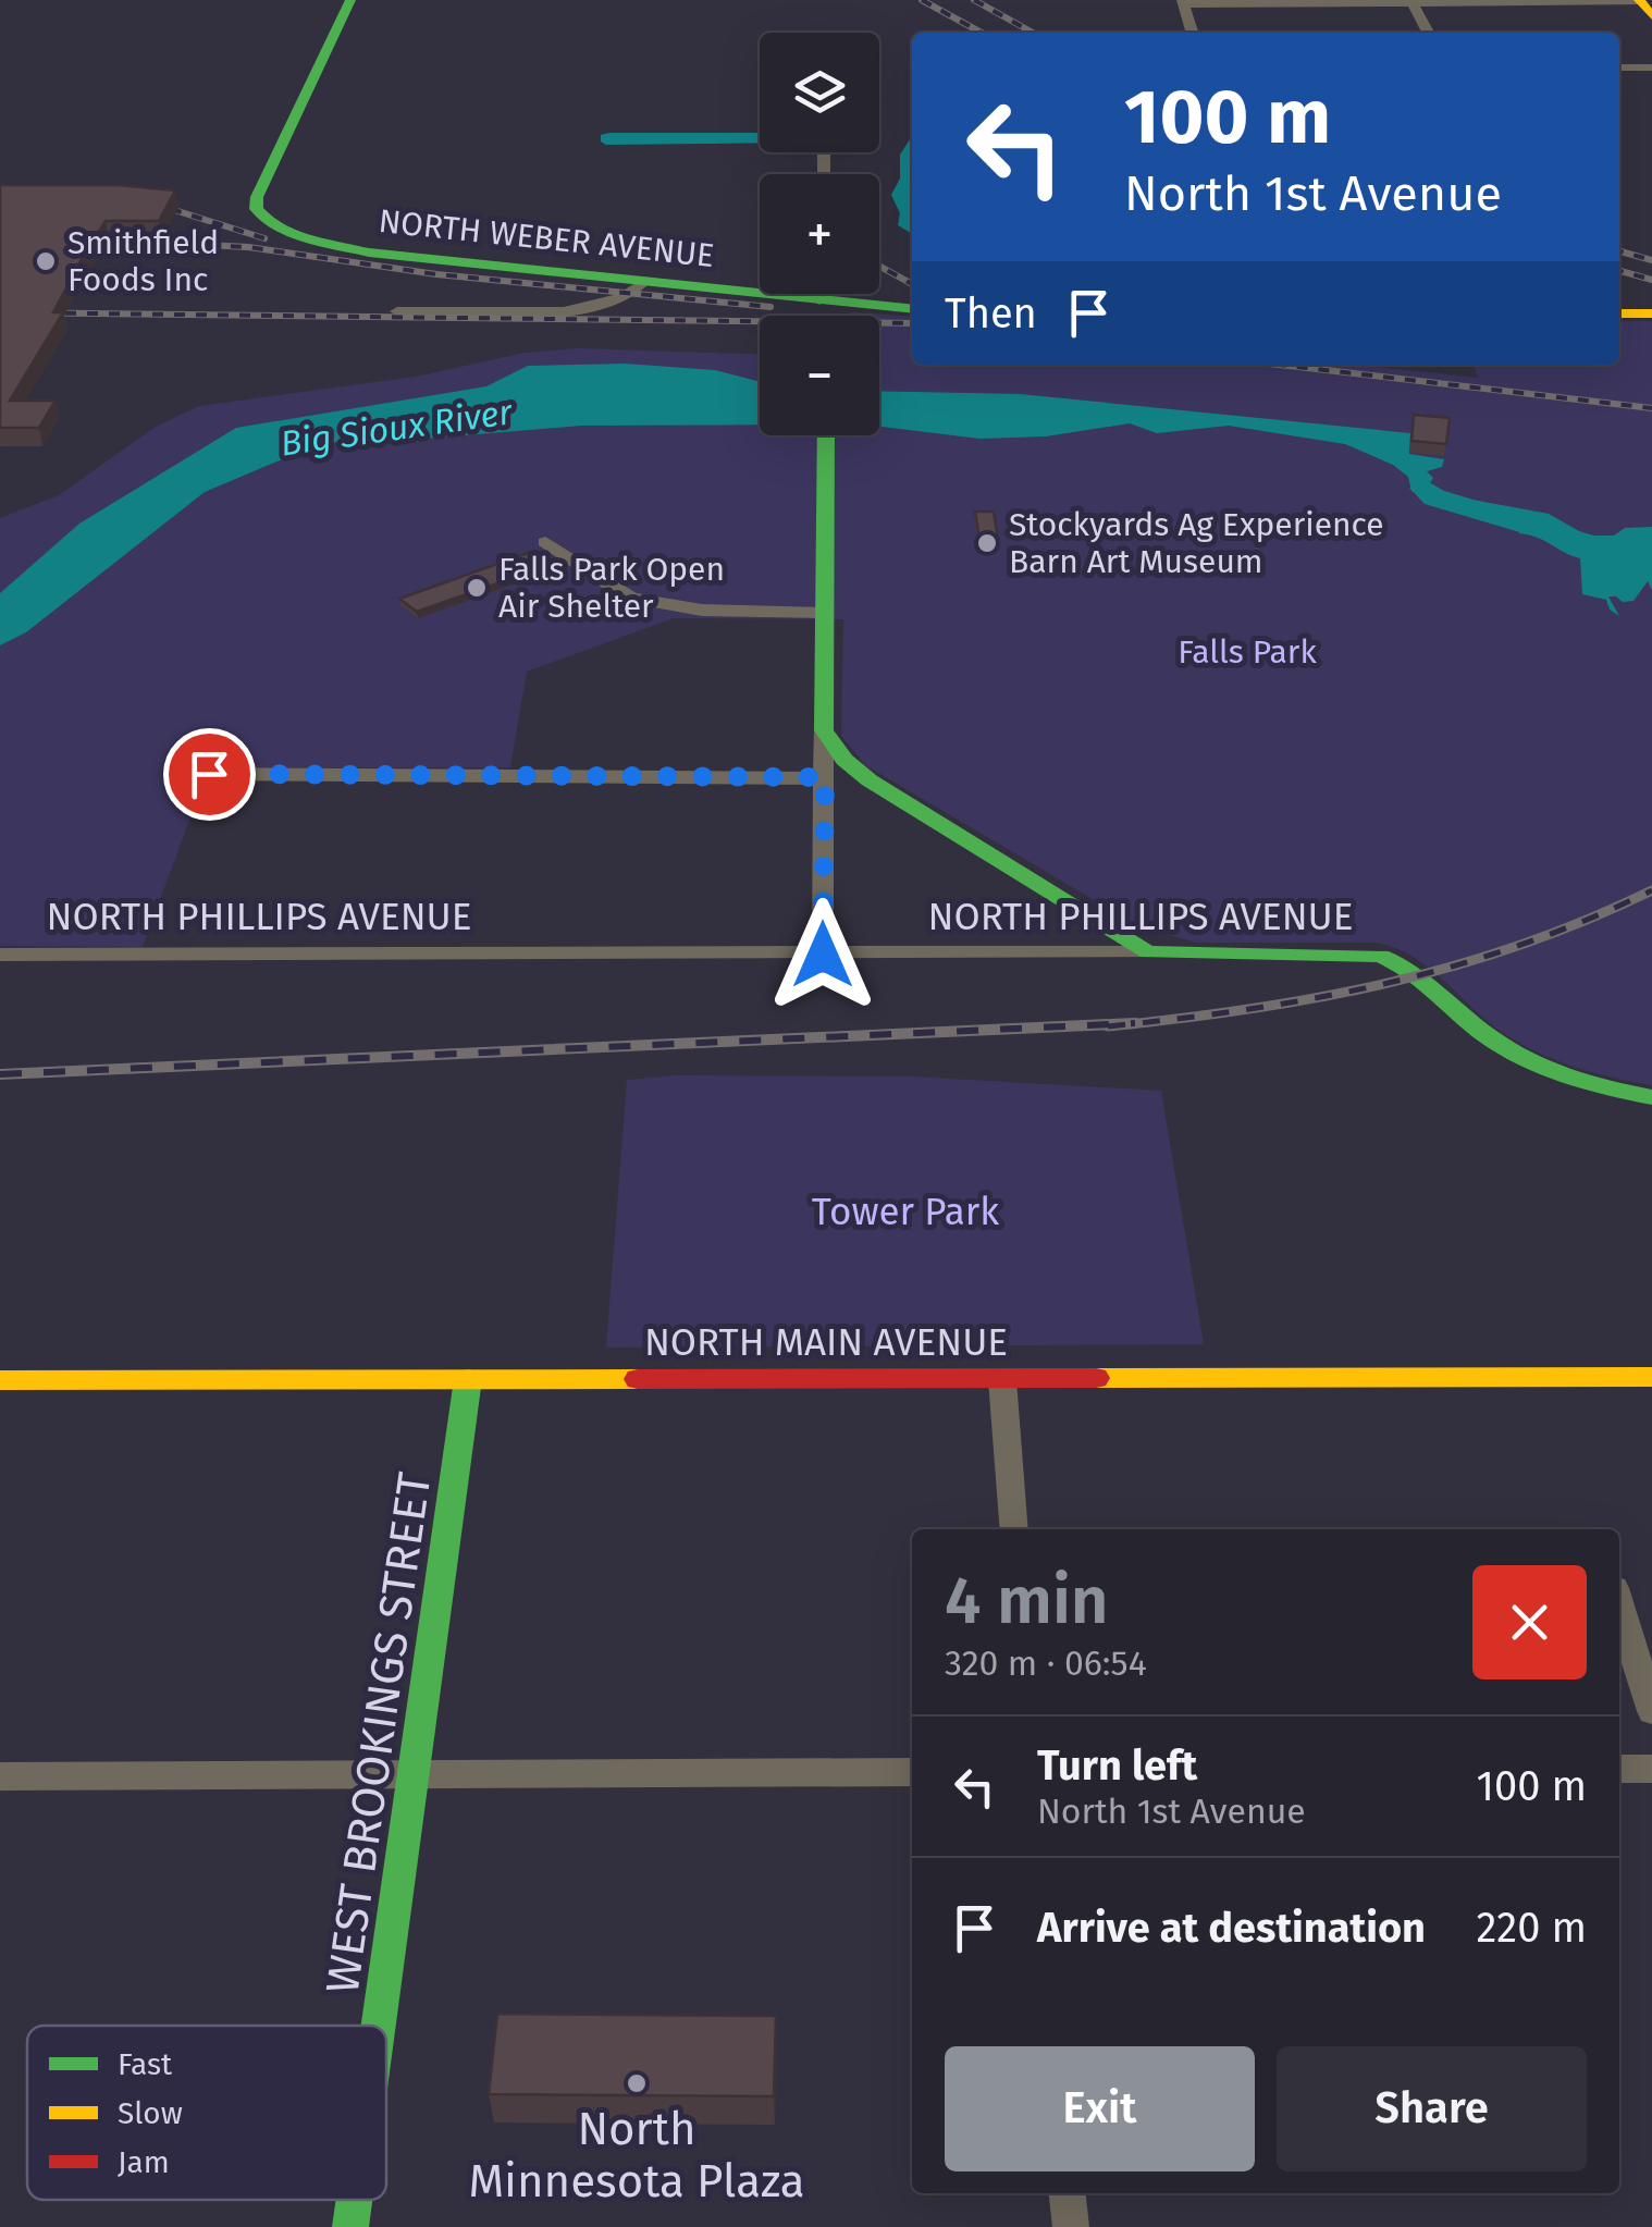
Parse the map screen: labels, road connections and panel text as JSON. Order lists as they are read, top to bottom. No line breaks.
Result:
{"streets":{"street":["NORTH WEBER AVENUE","NORTH PHILLIPS AVENUE","NORTH MAIN AVENUE","WEST BROOKINGS STREET"]},"crossings":[["NORTH MAIN AVENUE","WEST BROOKINGS STREET"]],"water":["Big Sioux River"],"parks":["Falls Park","Tower Park"],"places":["Smithfield Foods Inc","Stockyards Ag Experience Barn Art Museum","Falls Park Open Air Shelter","North Minnesota Plaza"],"legend":["Fast","Slow","Jam"],"page":{"map_buttons":["+","−"],"turn":["100 m","North 1st Avenue"],"then":"Then","heading":["4 min","320 m · 06:54"],"list":[{"name":"Turn left","note":"North 1st Avenue","value":"100 m"},{"name":"Arrive at destination","value":"220 m"}],"buttons":["Exit","Share"]}}
